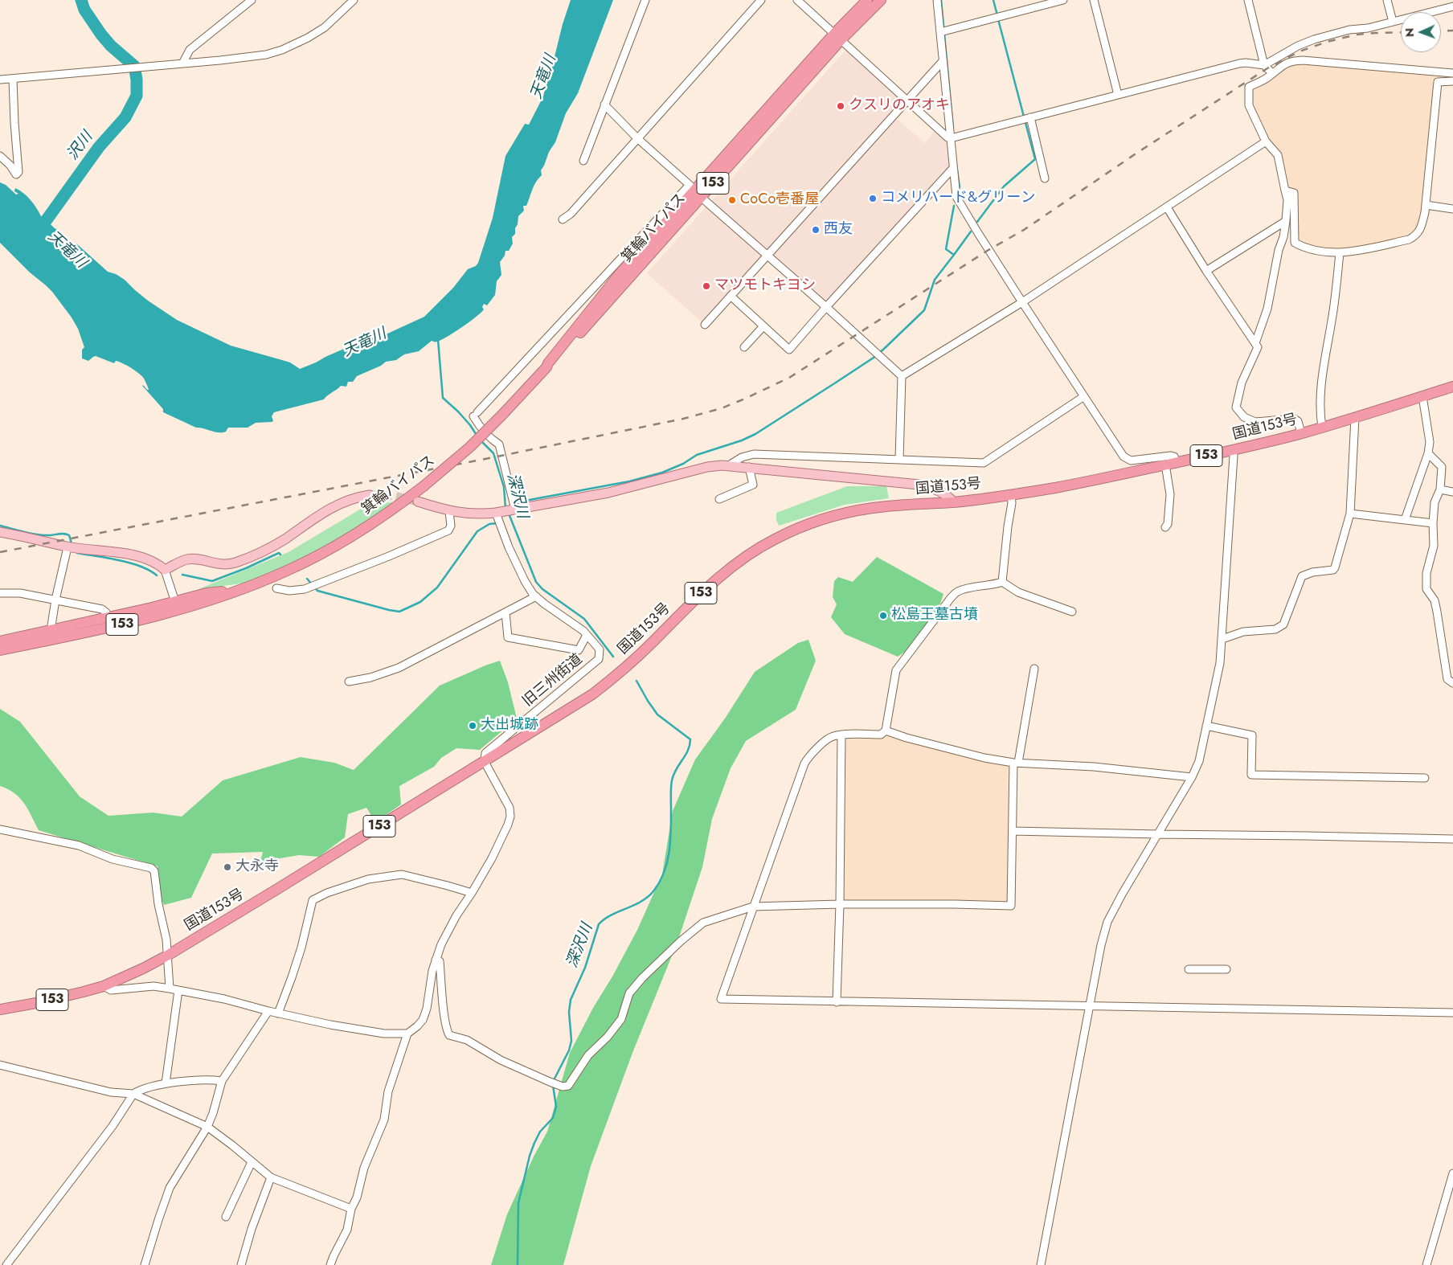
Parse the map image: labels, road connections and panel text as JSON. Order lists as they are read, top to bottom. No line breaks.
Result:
{"streets":{"highway":["153","箕輪バイパス","国道153号"],"street":["旧三州街道"]},"crossings":[["国道153号","旧三州街道"]],"water":["天竜川","沢川","深沢川"],"places":["クスリのアオキ","コメリハード&グリーン","CoCo壱番屋","西友","マツモトキヨシ","松島王墓古墳","大出城跡","大永寺"],"north":"left"}
